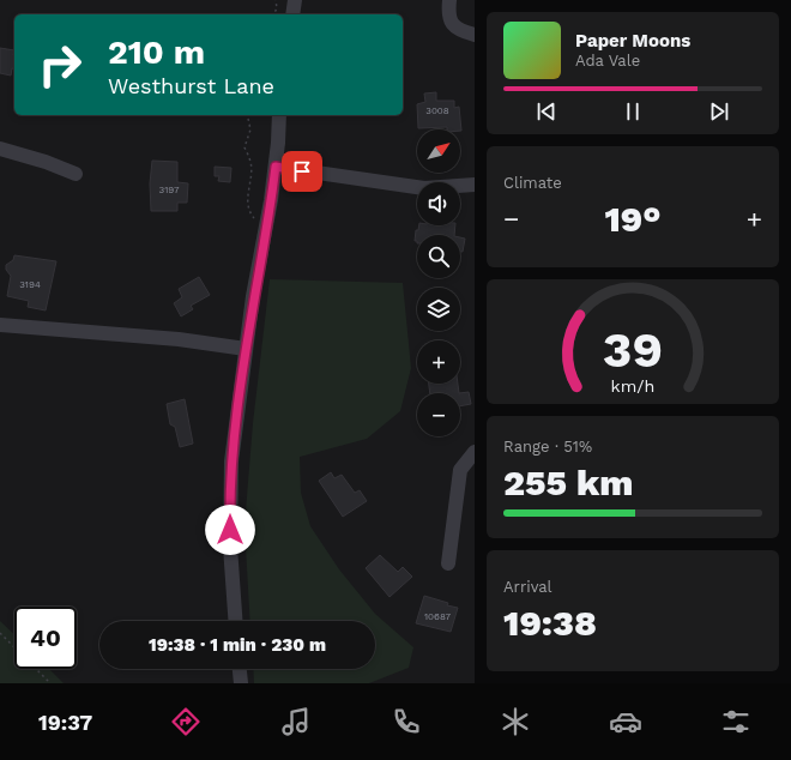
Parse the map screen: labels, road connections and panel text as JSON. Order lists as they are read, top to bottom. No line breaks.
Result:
{"house_numbers":["3008","3197","3194","10687"],"north":"top right","page":{"turn":["210 m","Westhurst Lane"],"song":["Paper Moons","Ada Vale"],"map_buttons":["+","−"],"tile":["Climate",["Range · 51%","255 km"],["Arrival","19:38"]],"heat":["−","19°","+"],"limit":"40","trip":"19:38 · 1 min · 230 m","tabs":"19:37","gauge":["39","km/h"]}}
